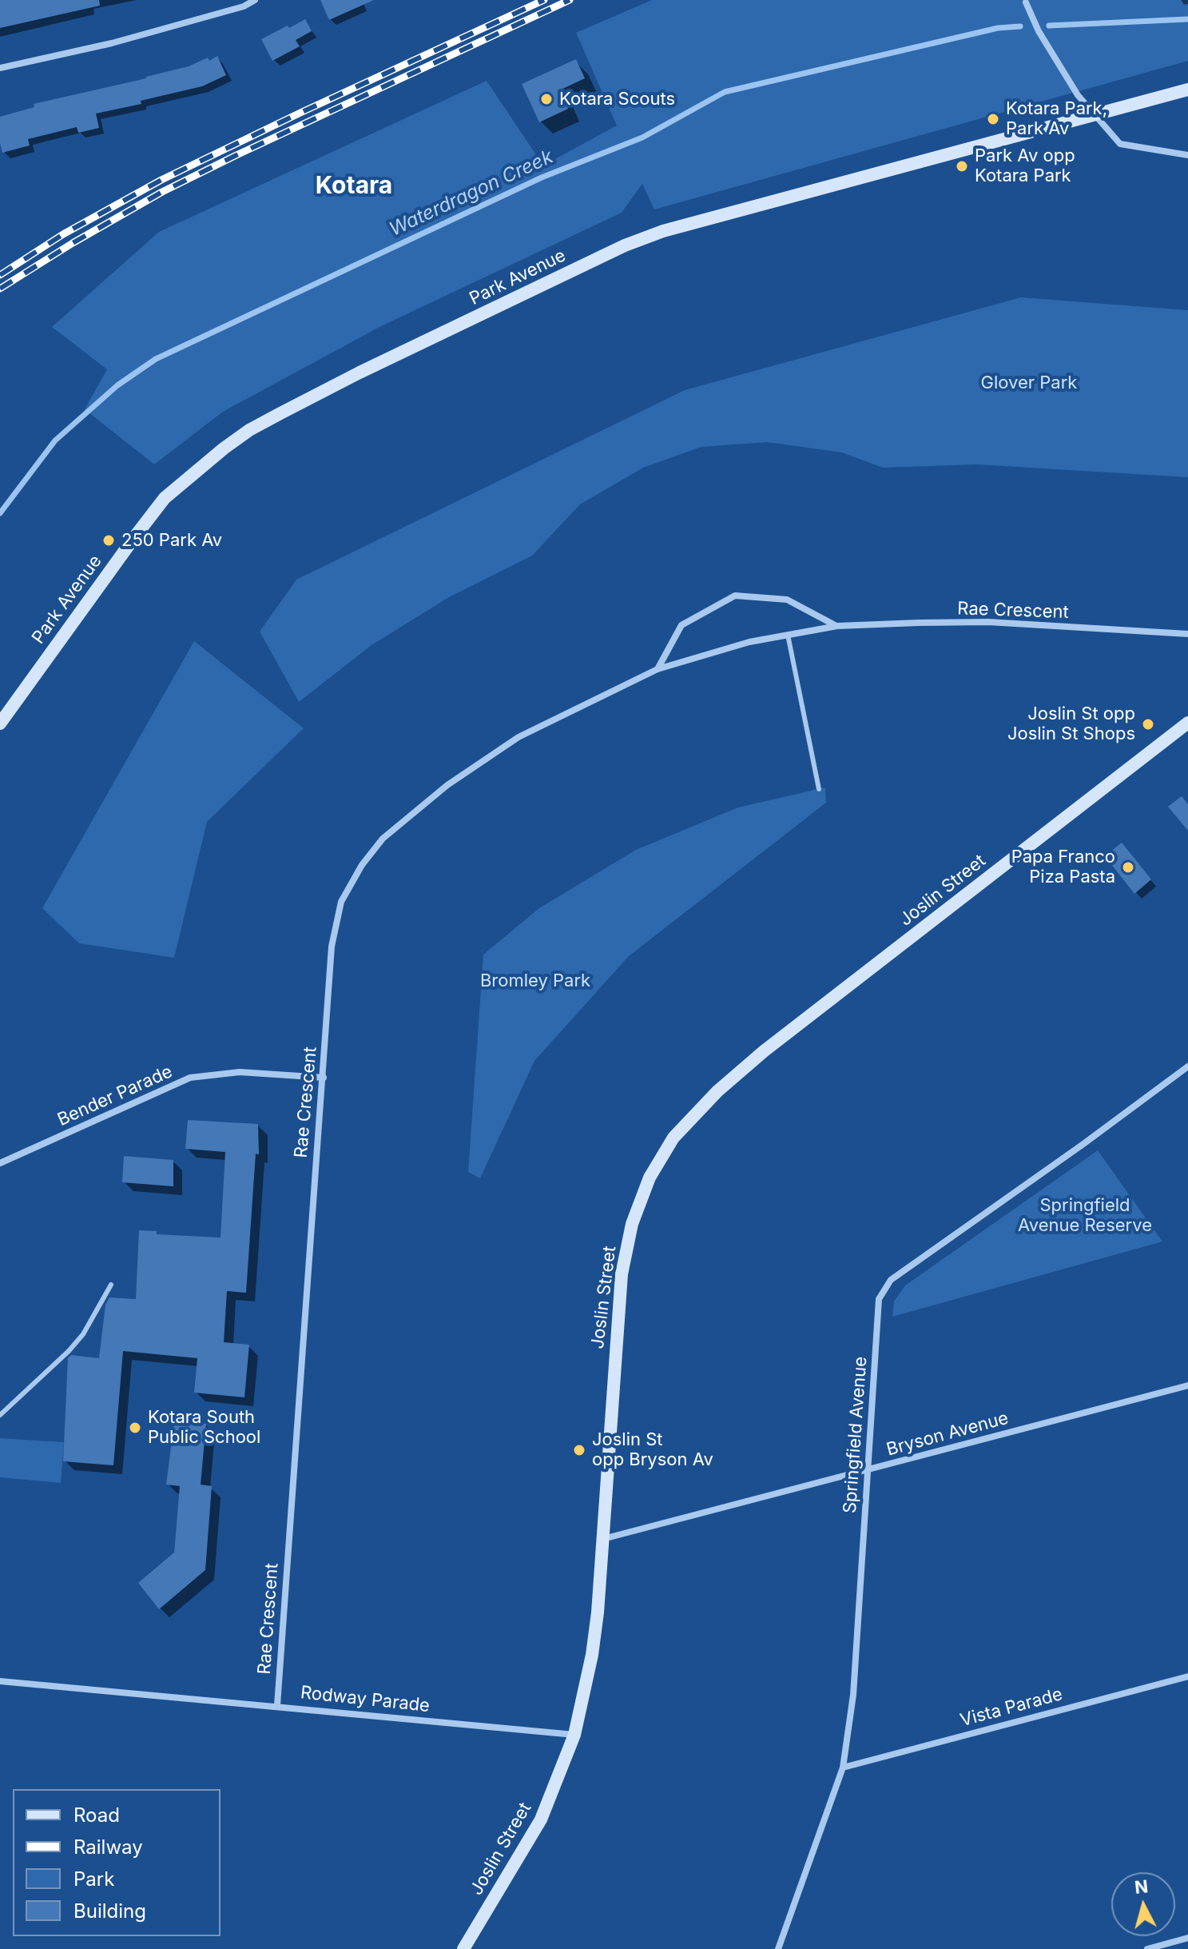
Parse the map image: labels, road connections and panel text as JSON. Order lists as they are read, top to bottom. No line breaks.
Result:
{"streets":{"street":["Park Avenue","Rae Crescent","Joslin Street","Bender Parade","Bryson Avenue","Springfield Avenue","Rodway Parade","Vista Parade"]},"crossings":[["Rae Crescent","Bender Parade"],["Rae Crescent","Rodway Parade"],["Joslin Street","Bryson Avenue"],["Joslin Street","Rodway Parade"],["Bryson Avenue","Springfield Avenue"],["Springfield Avenue","Vista Parade"]],"districts":["Kotara"],"water":["Waterdragon Creek"],"parks":["Glover Park","Bromley Park","Springfield Avenue Reserve"],"places":["Kotara Scouts","Kotara Park, Park Av","Park Av opp Kotara Park","250 Park Av","Joslin St opp Joslin St Shops","Papa Franco Piza Pasta","Kotara South Public School","Joslin St opp Bryson Av"],"legend":["Road","Railway","Park","Building"],"north":"top"}
